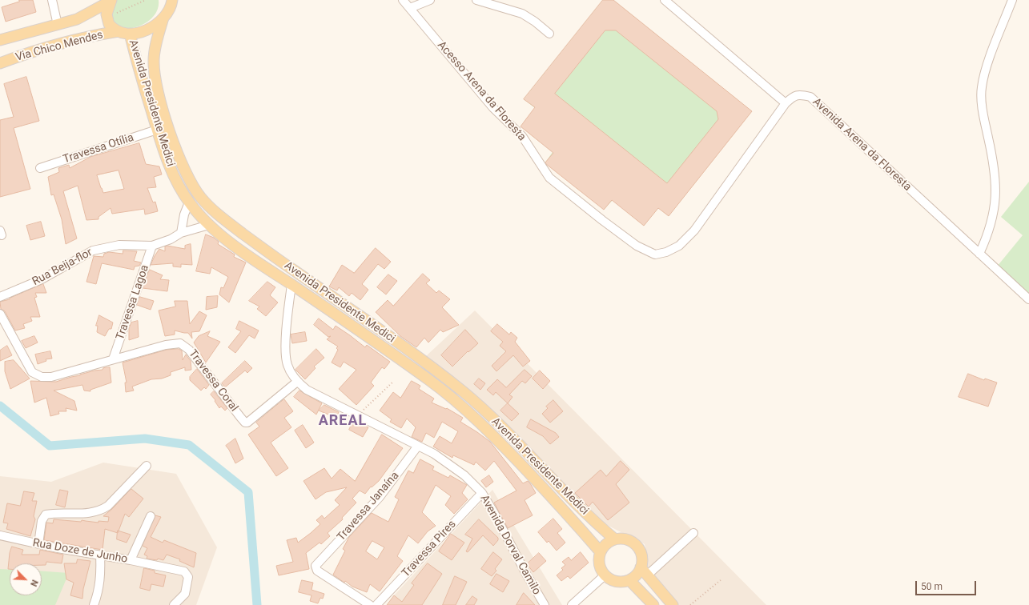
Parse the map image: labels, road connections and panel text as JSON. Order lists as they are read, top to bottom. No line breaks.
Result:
{"streets":{"main road":["Via Chico Mendes","Avenida Presidente Medici"],"street":["Acesso Arena da Floresta","Avenida Arena da Floresta","Travessa Otília","Rua Beija-flor","Travessa Lagoa","Travessa Coral","Travessa Janaína","Avenida Dorval Camilo","Travessa Pires","Rua Doze de Junho"]},"crossings":[["Acesso Arena da Floresta","Avenida Arena da Floresta"],["Avenida Presidente Medici","Travessa Otília"],["Avenida Presidente Medici","Rua Beija-flor"],["Avenida Presidente Medici","Avenida Dorval Camilo"],["Rua Beija-flor","Travessa Lagoa"],["Travessa Lagoa","Travessa Coral"],["Travessa Coral","Avenida Dorval Camilo"],["Travessa Janaína","Avenida Dorval Camilo"],["Avenida Dorval Camilo","Travessa Pires"]],"districts":["AREAL"],"scale_bar":"50 m","north":"bottom right"}
